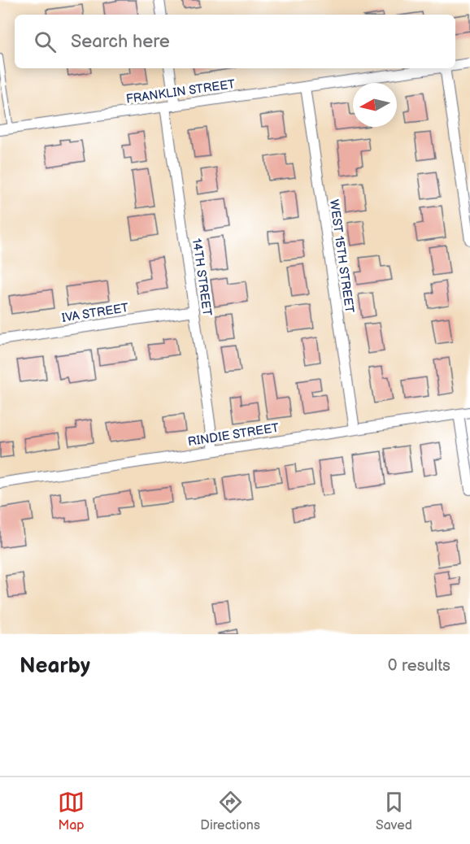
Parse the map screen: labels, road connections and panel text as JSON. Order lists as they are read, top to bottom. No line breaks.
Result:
{"streets":{"street":["FRANKLIN STREET","WEST 15TH STREET","14TH STREET","IVA STREET","RINDIE STREET"]},"crossings":[["FRANKLIN STREET","WEST 15TH STREET"],["FRANKLIN STREET","14TH STREET"],["WEST 15TH STREET","RINDIE STREET"],["14TH STREET","IVA STREET"],["14TH STREET","RINDIE STREET"]],"north":"left","page":{"search":"Search here","heading":["Nearby","0 results"],"nav":["Map","Directions","Saved"]}}
